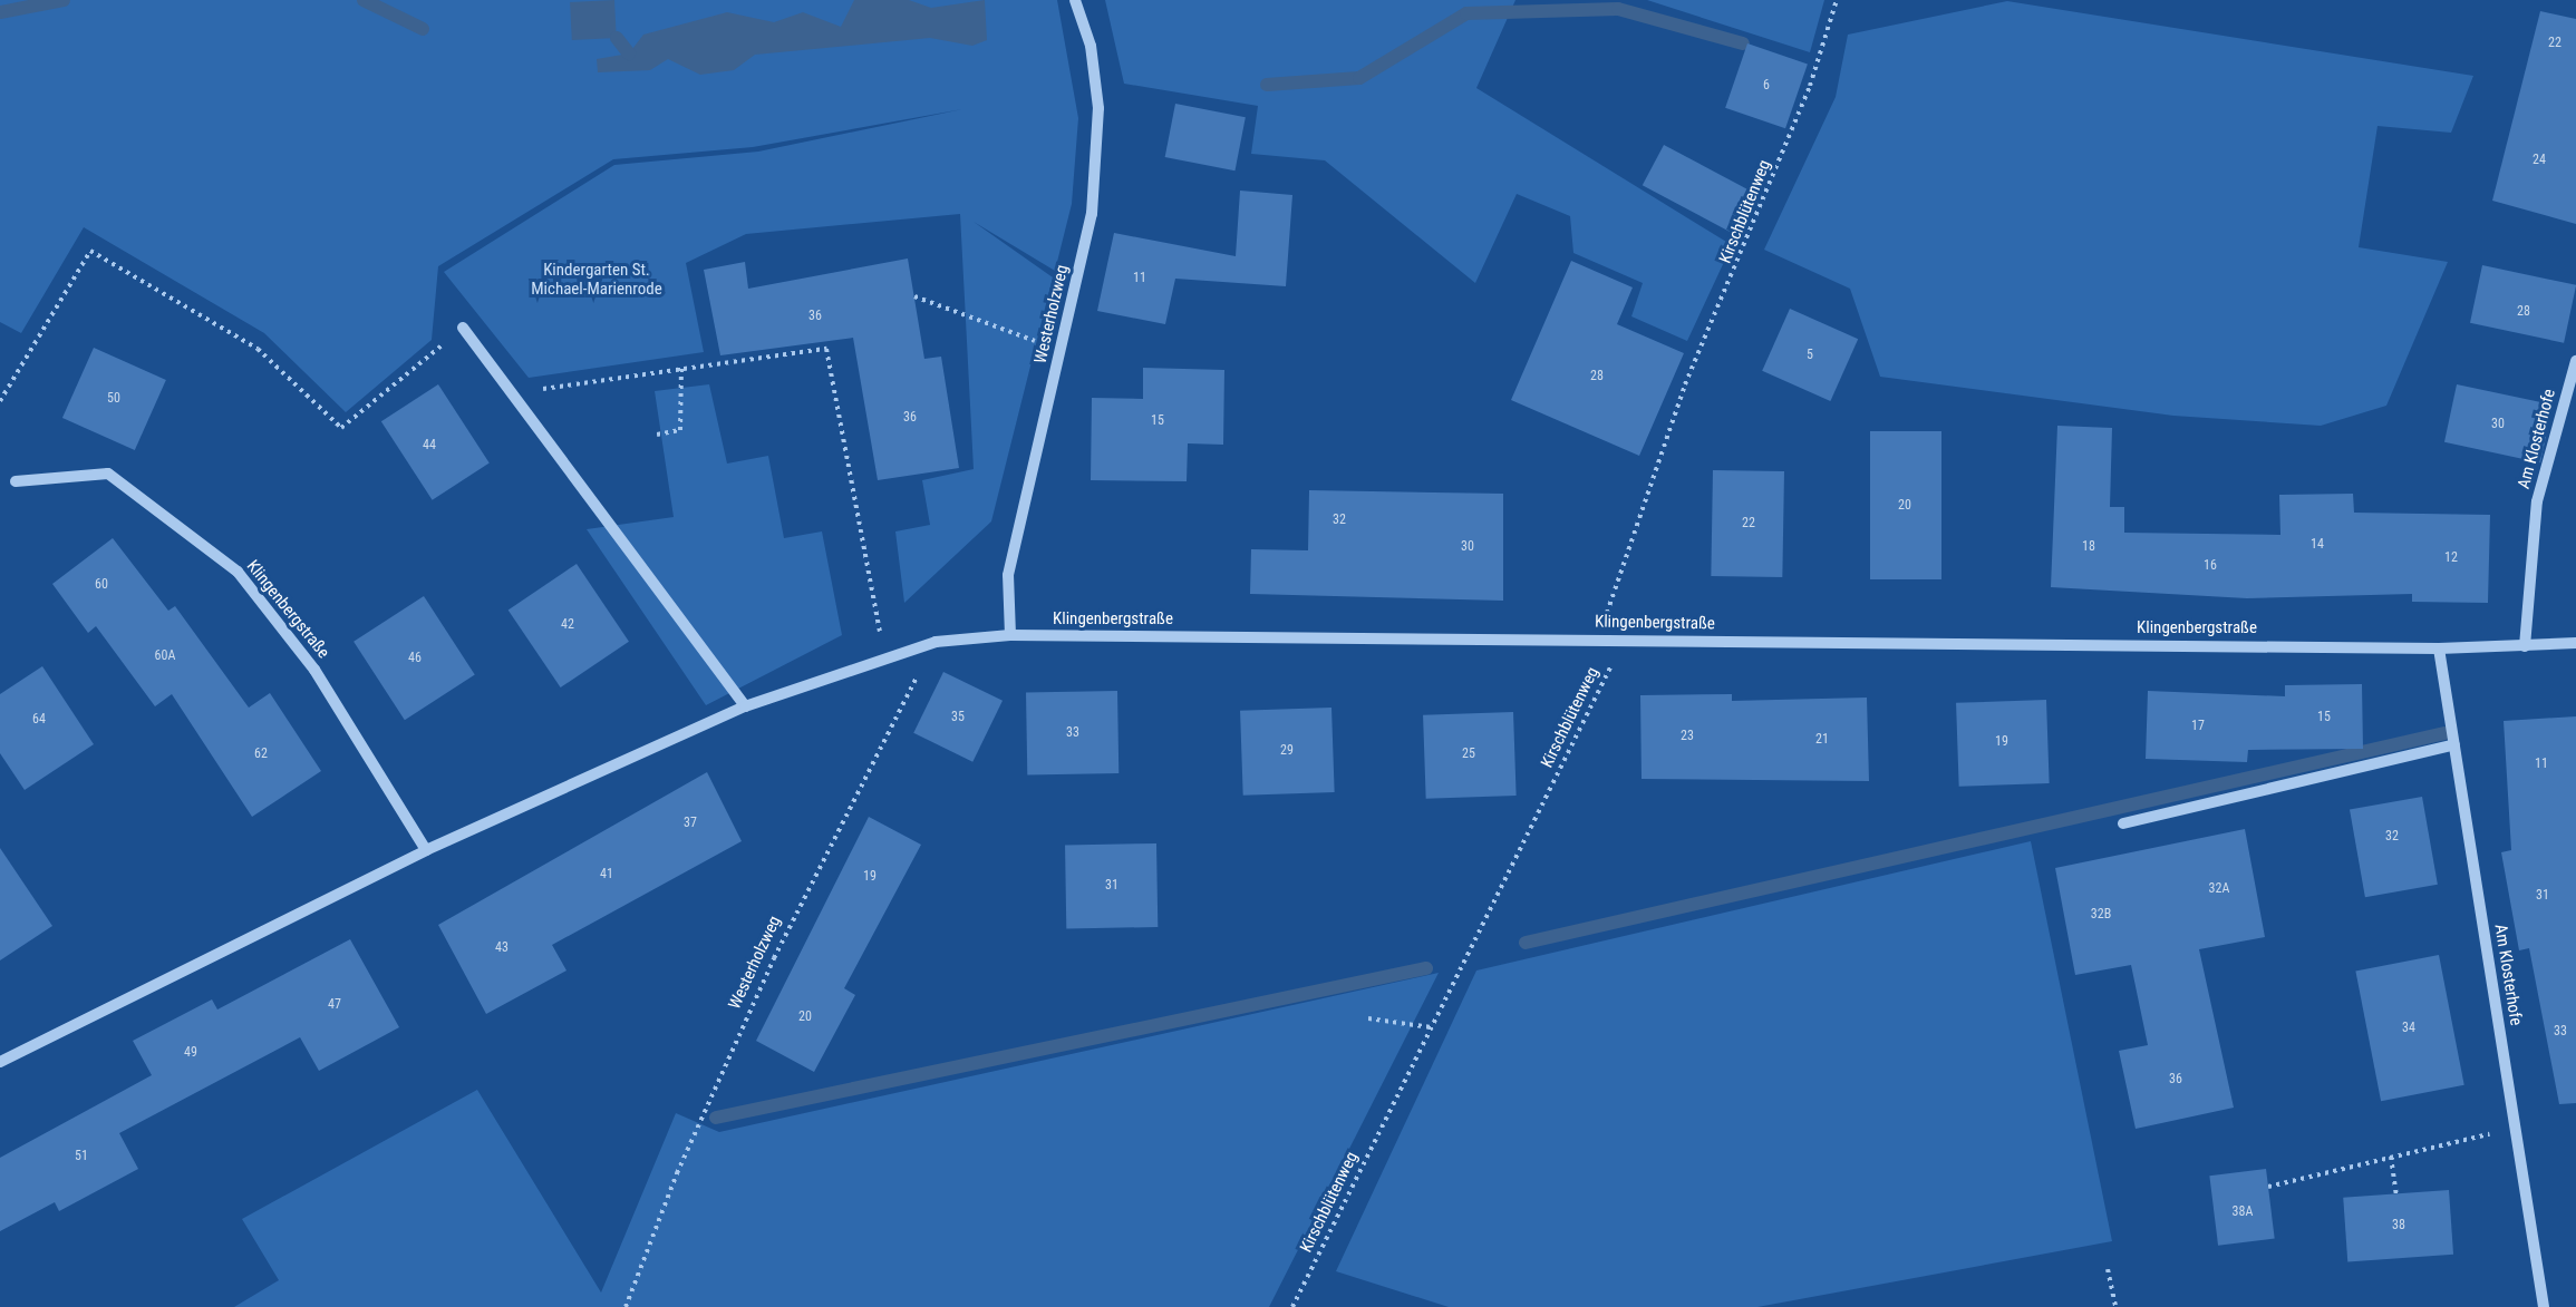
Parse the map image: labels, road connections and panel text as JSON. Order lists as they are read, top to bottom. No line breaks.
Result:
{"streets":{"street":["Westerholzweg","Am Klosterhofe","Klingenbergstraße"],"path":["Kirschblütenweg"]},"crossings":[["Kirschblütenweg","Klingenbergstraße"],["Westerholzweg","Klingenbergstraße"],["Am Klosterhofe","Klingenbergstraße"]],"parks":["Kindergarten St. Michael-Marienrode"],"house_numbers":["22","6","24","11","28","36","5","28","50","36","15","30","44","20","32","22","14","30","18","12","16","60","42","60A","46","35","15","64","17","33","23","21","19","29","62","25","11","37","32","41","19","31","32A","31","32B","43","47","20","34","33","49","36","51","38A","38"]}
